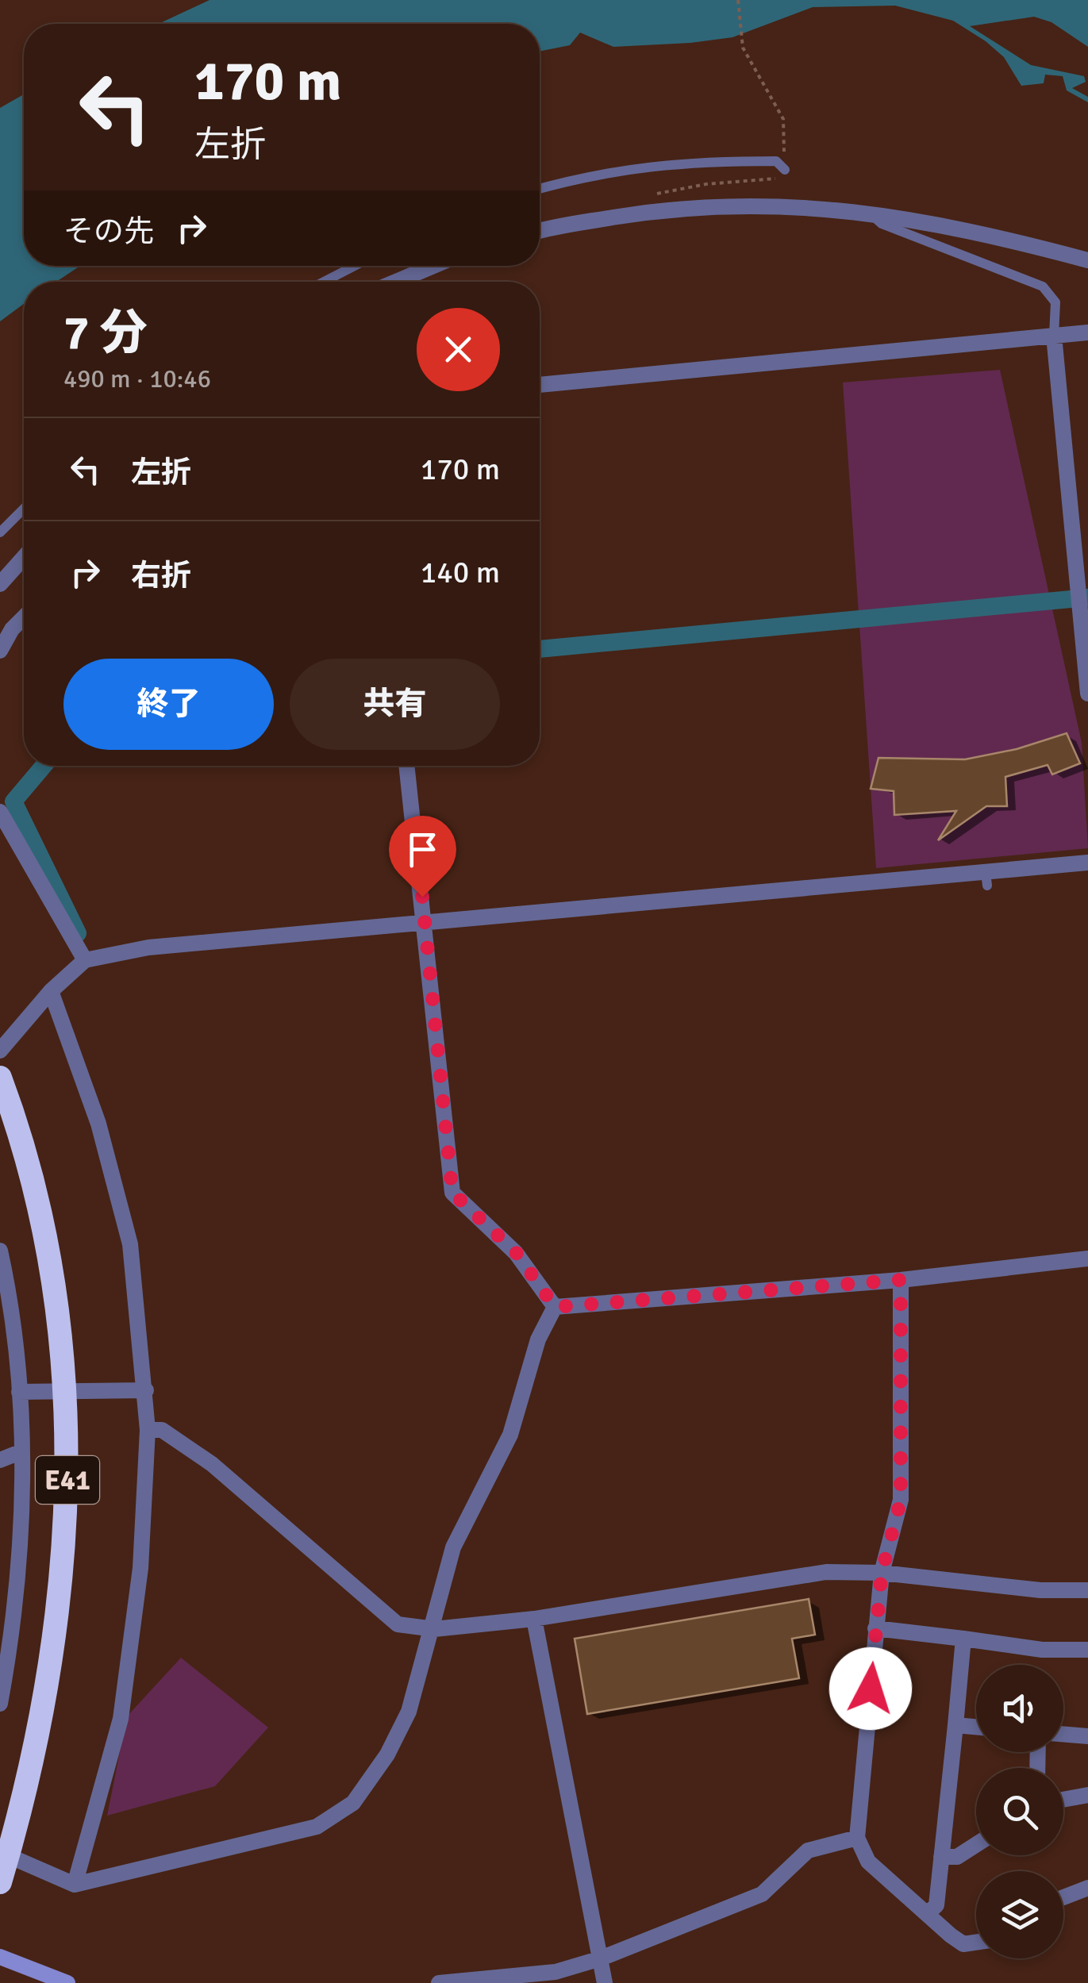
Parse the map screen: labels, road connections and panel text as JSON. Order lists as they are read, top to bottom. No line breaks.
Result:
{"streets":{"highway":["E41"]},"page":{"turn":["170 m","左折"],"then":"その先","heading":["7 分","490 m · 10:46"],"list":[{"name":"左折","value":"170 m"},{"name":"右折","value":"140 m"}],"buttons":["終了","共有"]}}
